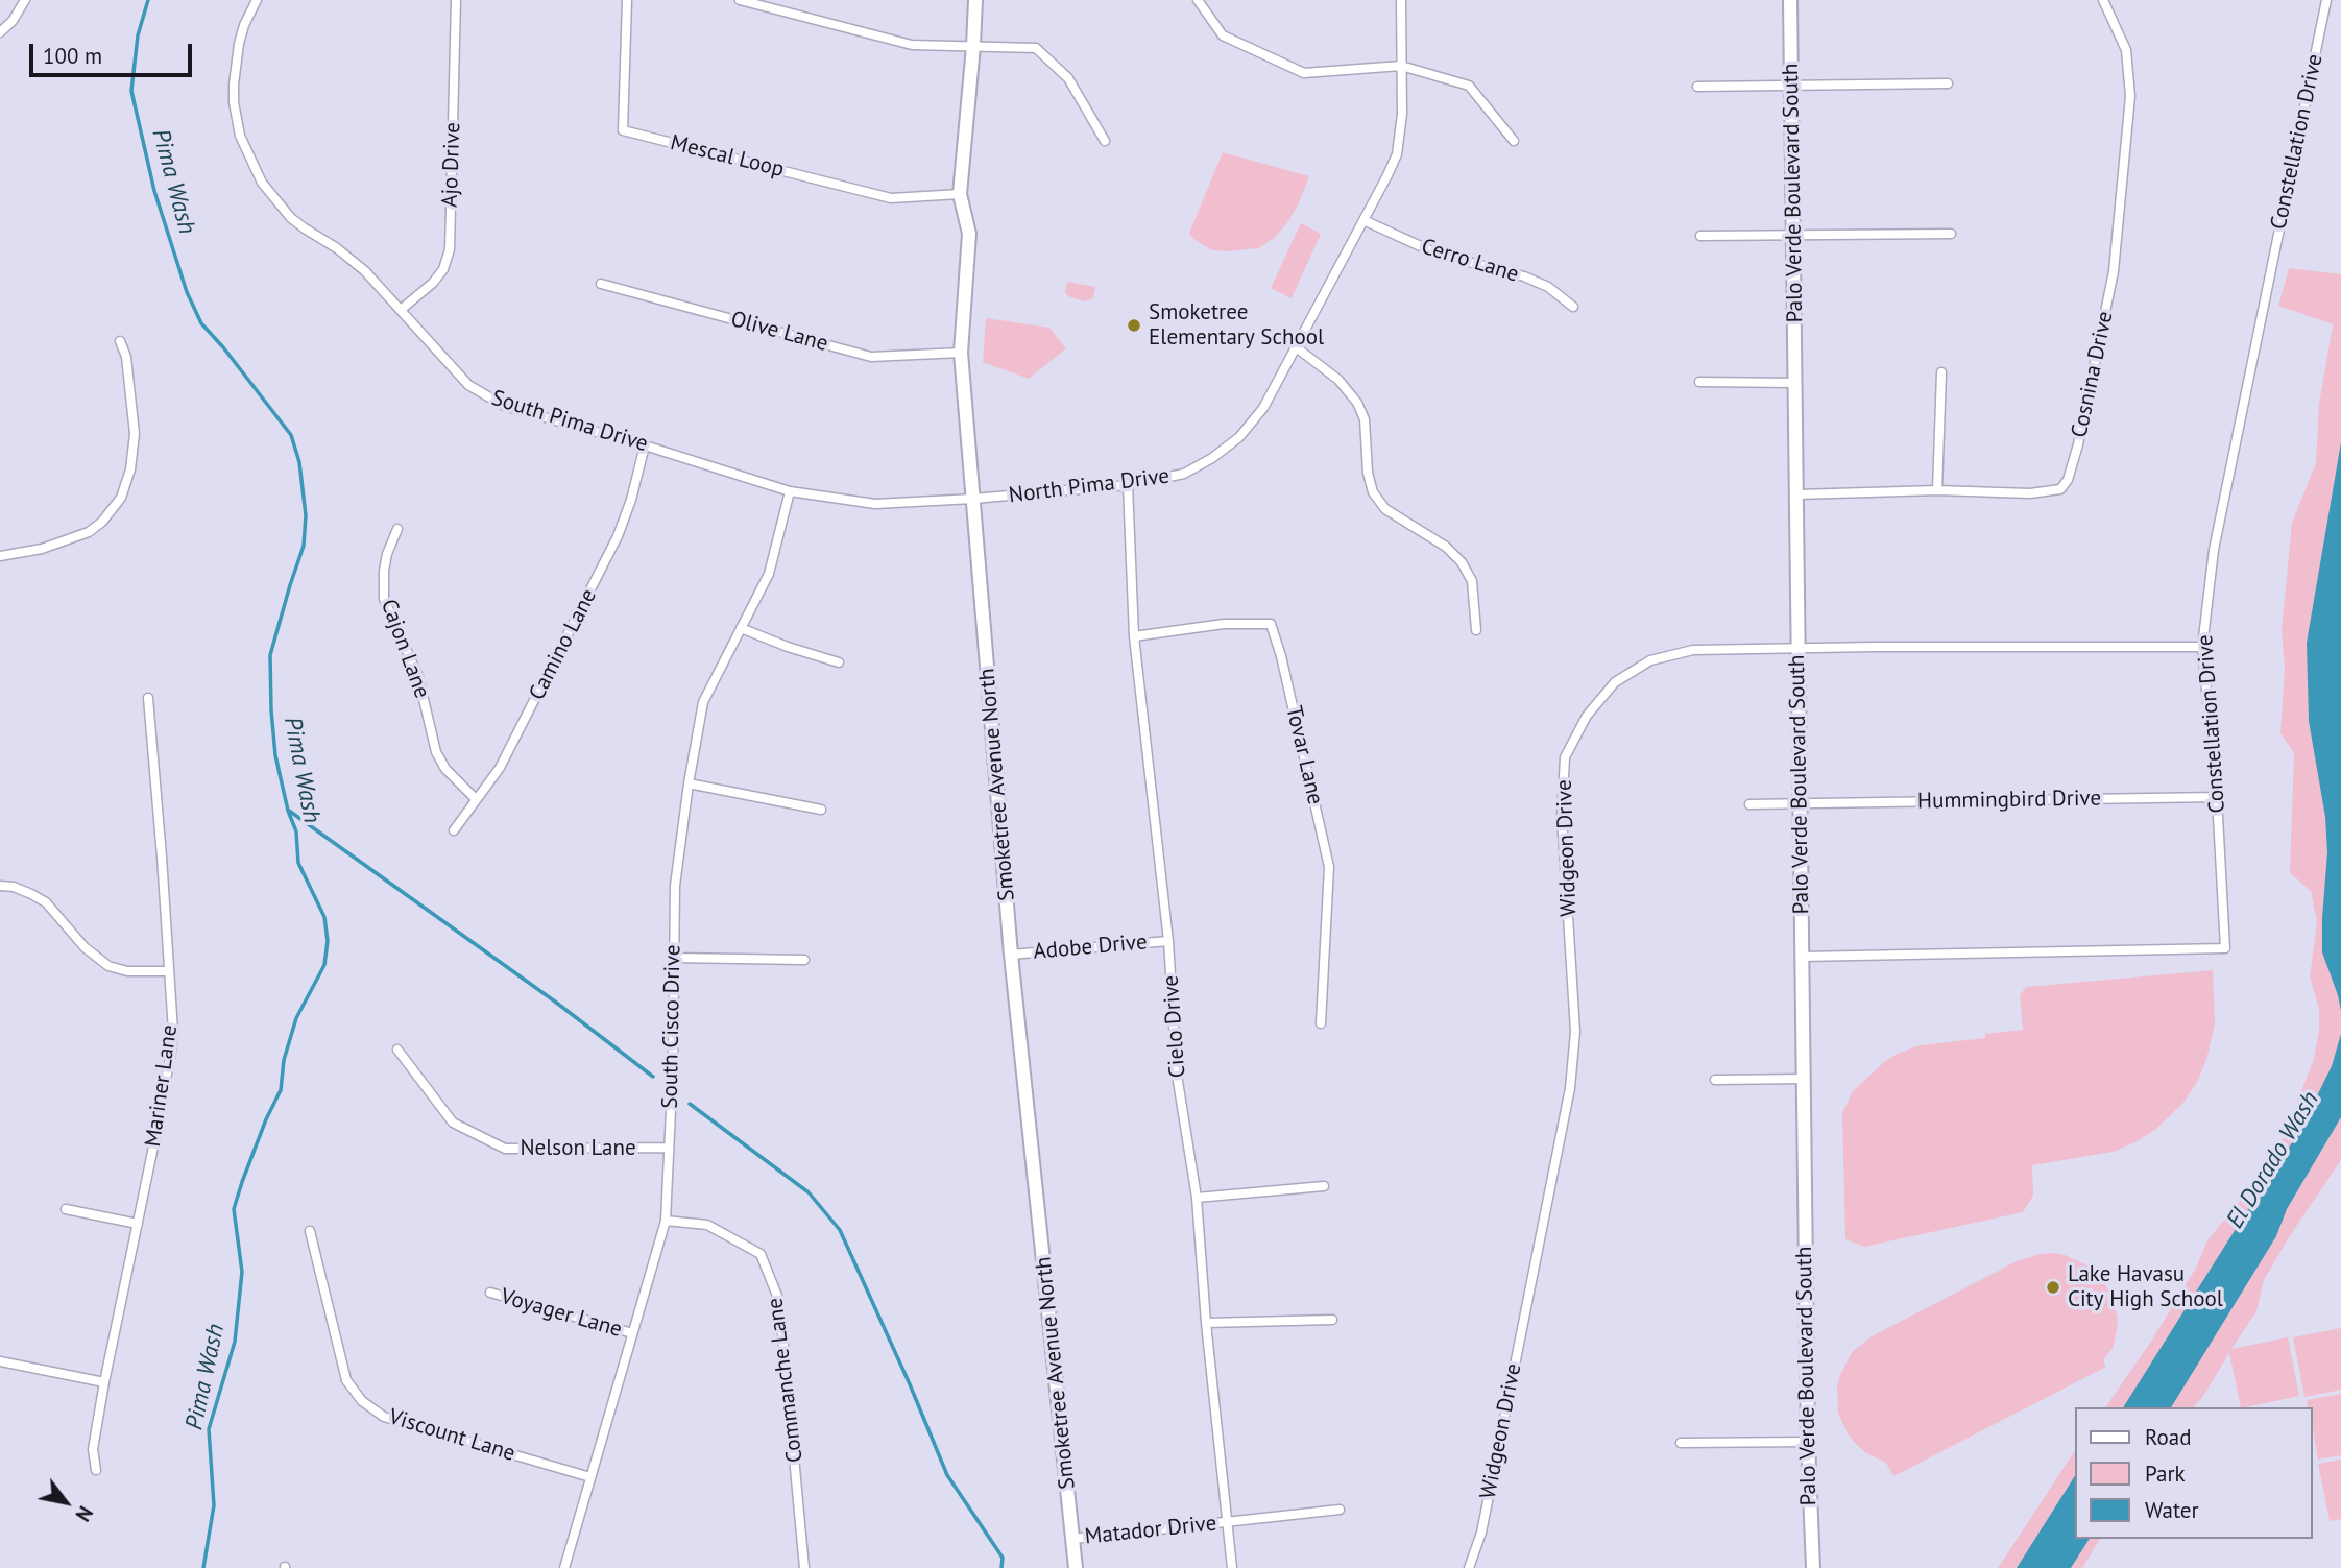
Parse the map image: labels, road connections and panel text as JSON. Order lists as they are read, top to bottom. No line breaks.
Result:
{"streets":{"street":["Constellation Drive","Mescal Loop","Ajo Drive","Palo Verde Boulevard South","Cerro Lane","Olive Lane","Cosnina Drive","South Pima Drive","North Pima Drive","Camino Lane","Cajon Lane","Tovar Lane","Smoketree Avenue North","Hummingbird Drive","Widgeon Drive","Adobe Drive","South Cisco Drive","Cielo Drive","Mariner Lane","Nelson Lane","Voyager Lane","Commanche Lane","Viscount Lane","Matador Drive"]},"crossings":[["Constellation Drive","Palo Verde Boulevard South"],["Constellation Drive","Hummingbird Drive"],["Constellation Drive","Widgeon Drive"],["Mescal Loop","Smoketree Avenue North"],["Ajo Drive","South Pima Drive"],["Palo Verde Boulevard South","Cosnina Drive"],["Palo Verde Boulevard South","Hummingbird Drive"],["Palo Verde Boulevard South","Widgeon Drive"],["Cerro Lane","North Pima Drive"],["Olive Lane","Smoketree Avenue North"],["South Pima Drive","North Pima Drive"],["South Pima Drive","Camino Lane"],["South Pima Drive","Smoketree Avenue North"],["South Pima Drive","South Cisco Drive"],["North Pima Drive","Smoketree Avenue North"],["North Pima Drive","Cielo Drive"],["Camino Lane","Cajon Lane"],["Tovar Lane","Cielo Drive"],["Smoketree Avenue North","Adobe Drive"],["Smoketree Avenue North","Matador Drive"],["Adobe Drive","Cielo Drive"],["South Cisco Drive","Nelson Lane"],["South Cisco Drive","Voyager Lane"],["South Cisco Drive","Commanche Lane"],["South Cisco Drive","Viscount Lane"],["Cielo Drive","Matador Drive"]],"water":["Pima Wash","El Dorado Wash"],"places":["Smoketree Elementary School","Lake Havasu City High School"],"legend":["Road","Park","Water"],"scale_bar":"100 m","north":"bottom right"}
